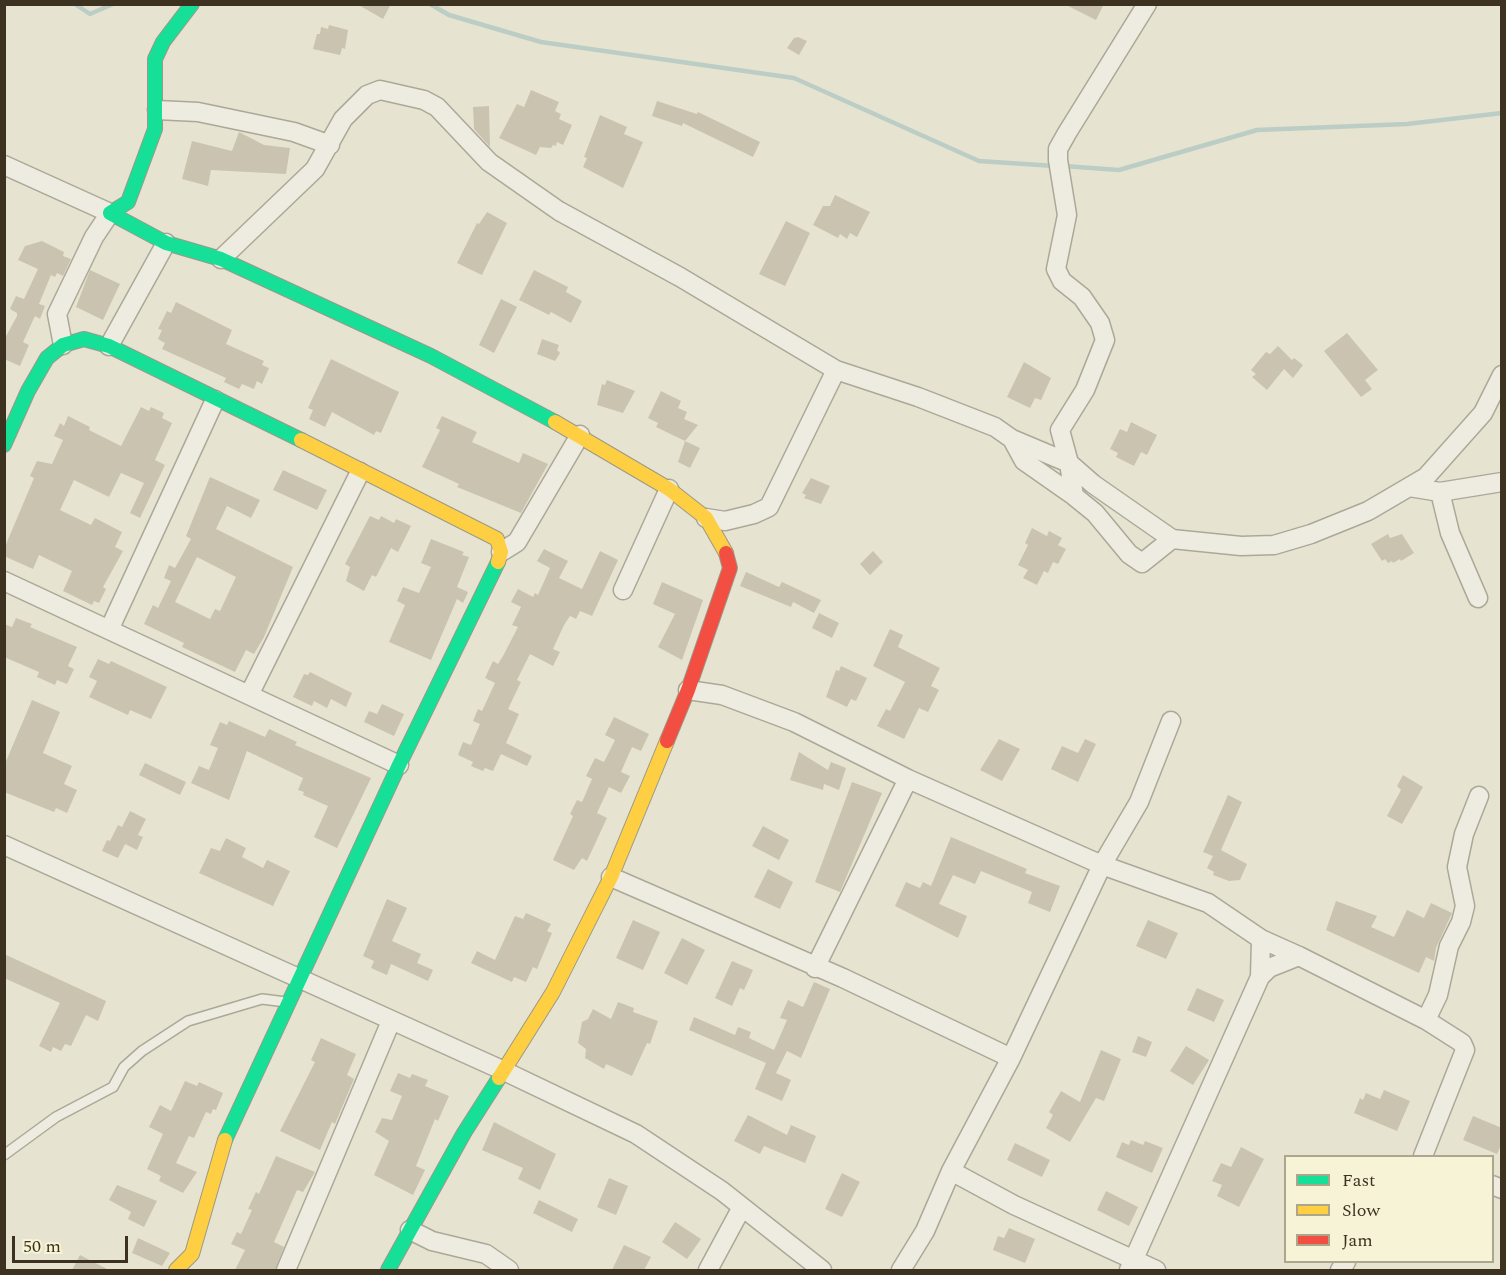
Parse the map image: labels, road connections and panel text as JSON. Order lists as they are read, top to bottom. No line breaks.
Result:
{"legend":["Fast","Slow","Jam"],"scale_bar":"50 m"}
